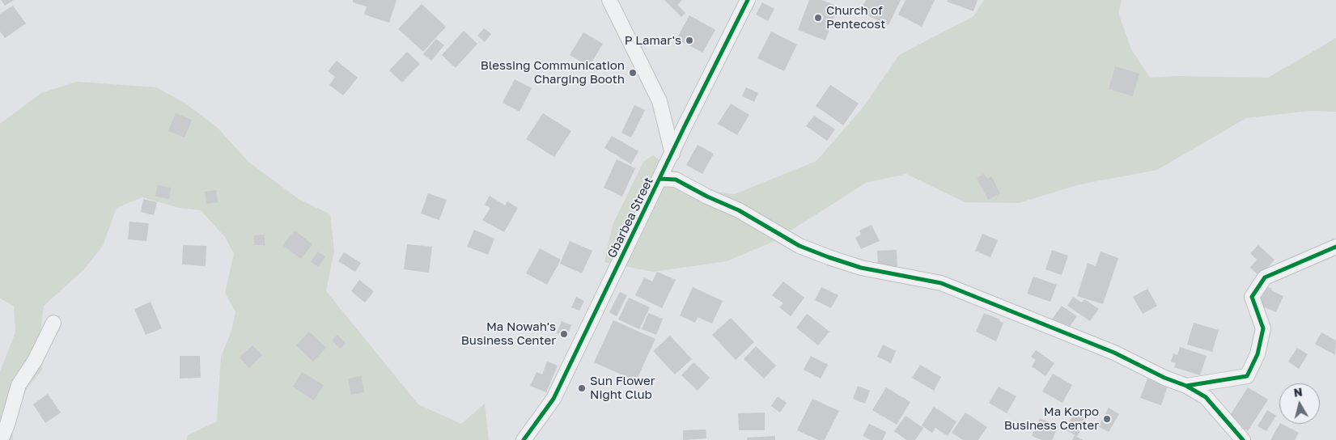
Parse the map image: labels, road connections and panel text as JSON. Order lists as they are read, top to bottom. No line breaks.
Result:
{"streets":{"street":["Gbarbea Street"]},"places":["Church of Pentecost","P Lamar's","Blessing Communication Charging Booth","Ma Nowah's Business Center","Sun Flower Night Club","Ma Korpo Business Center"],"north":"top"}
